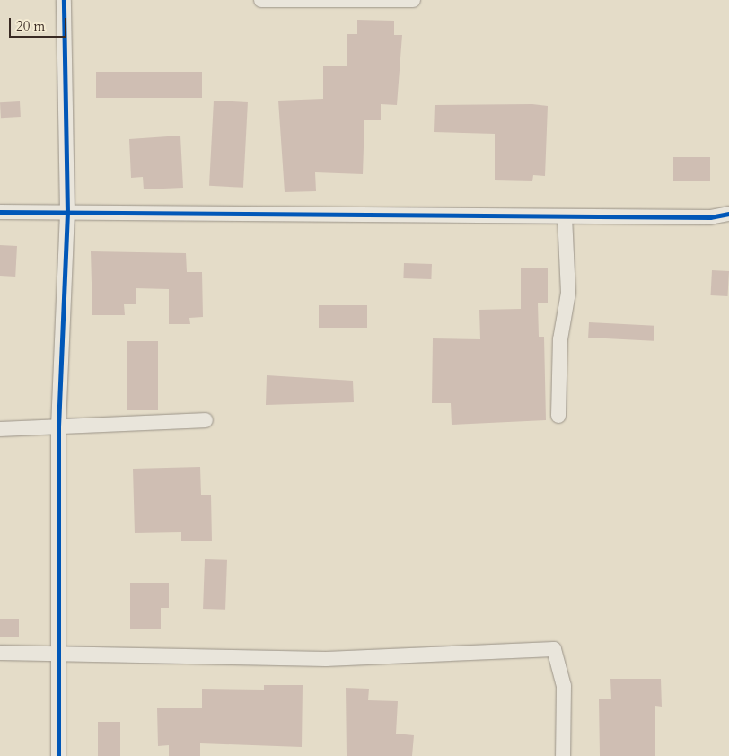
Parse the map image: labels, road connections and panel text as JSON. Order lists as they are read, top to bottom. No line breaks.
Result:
{"scale_bar":"20 m"}
